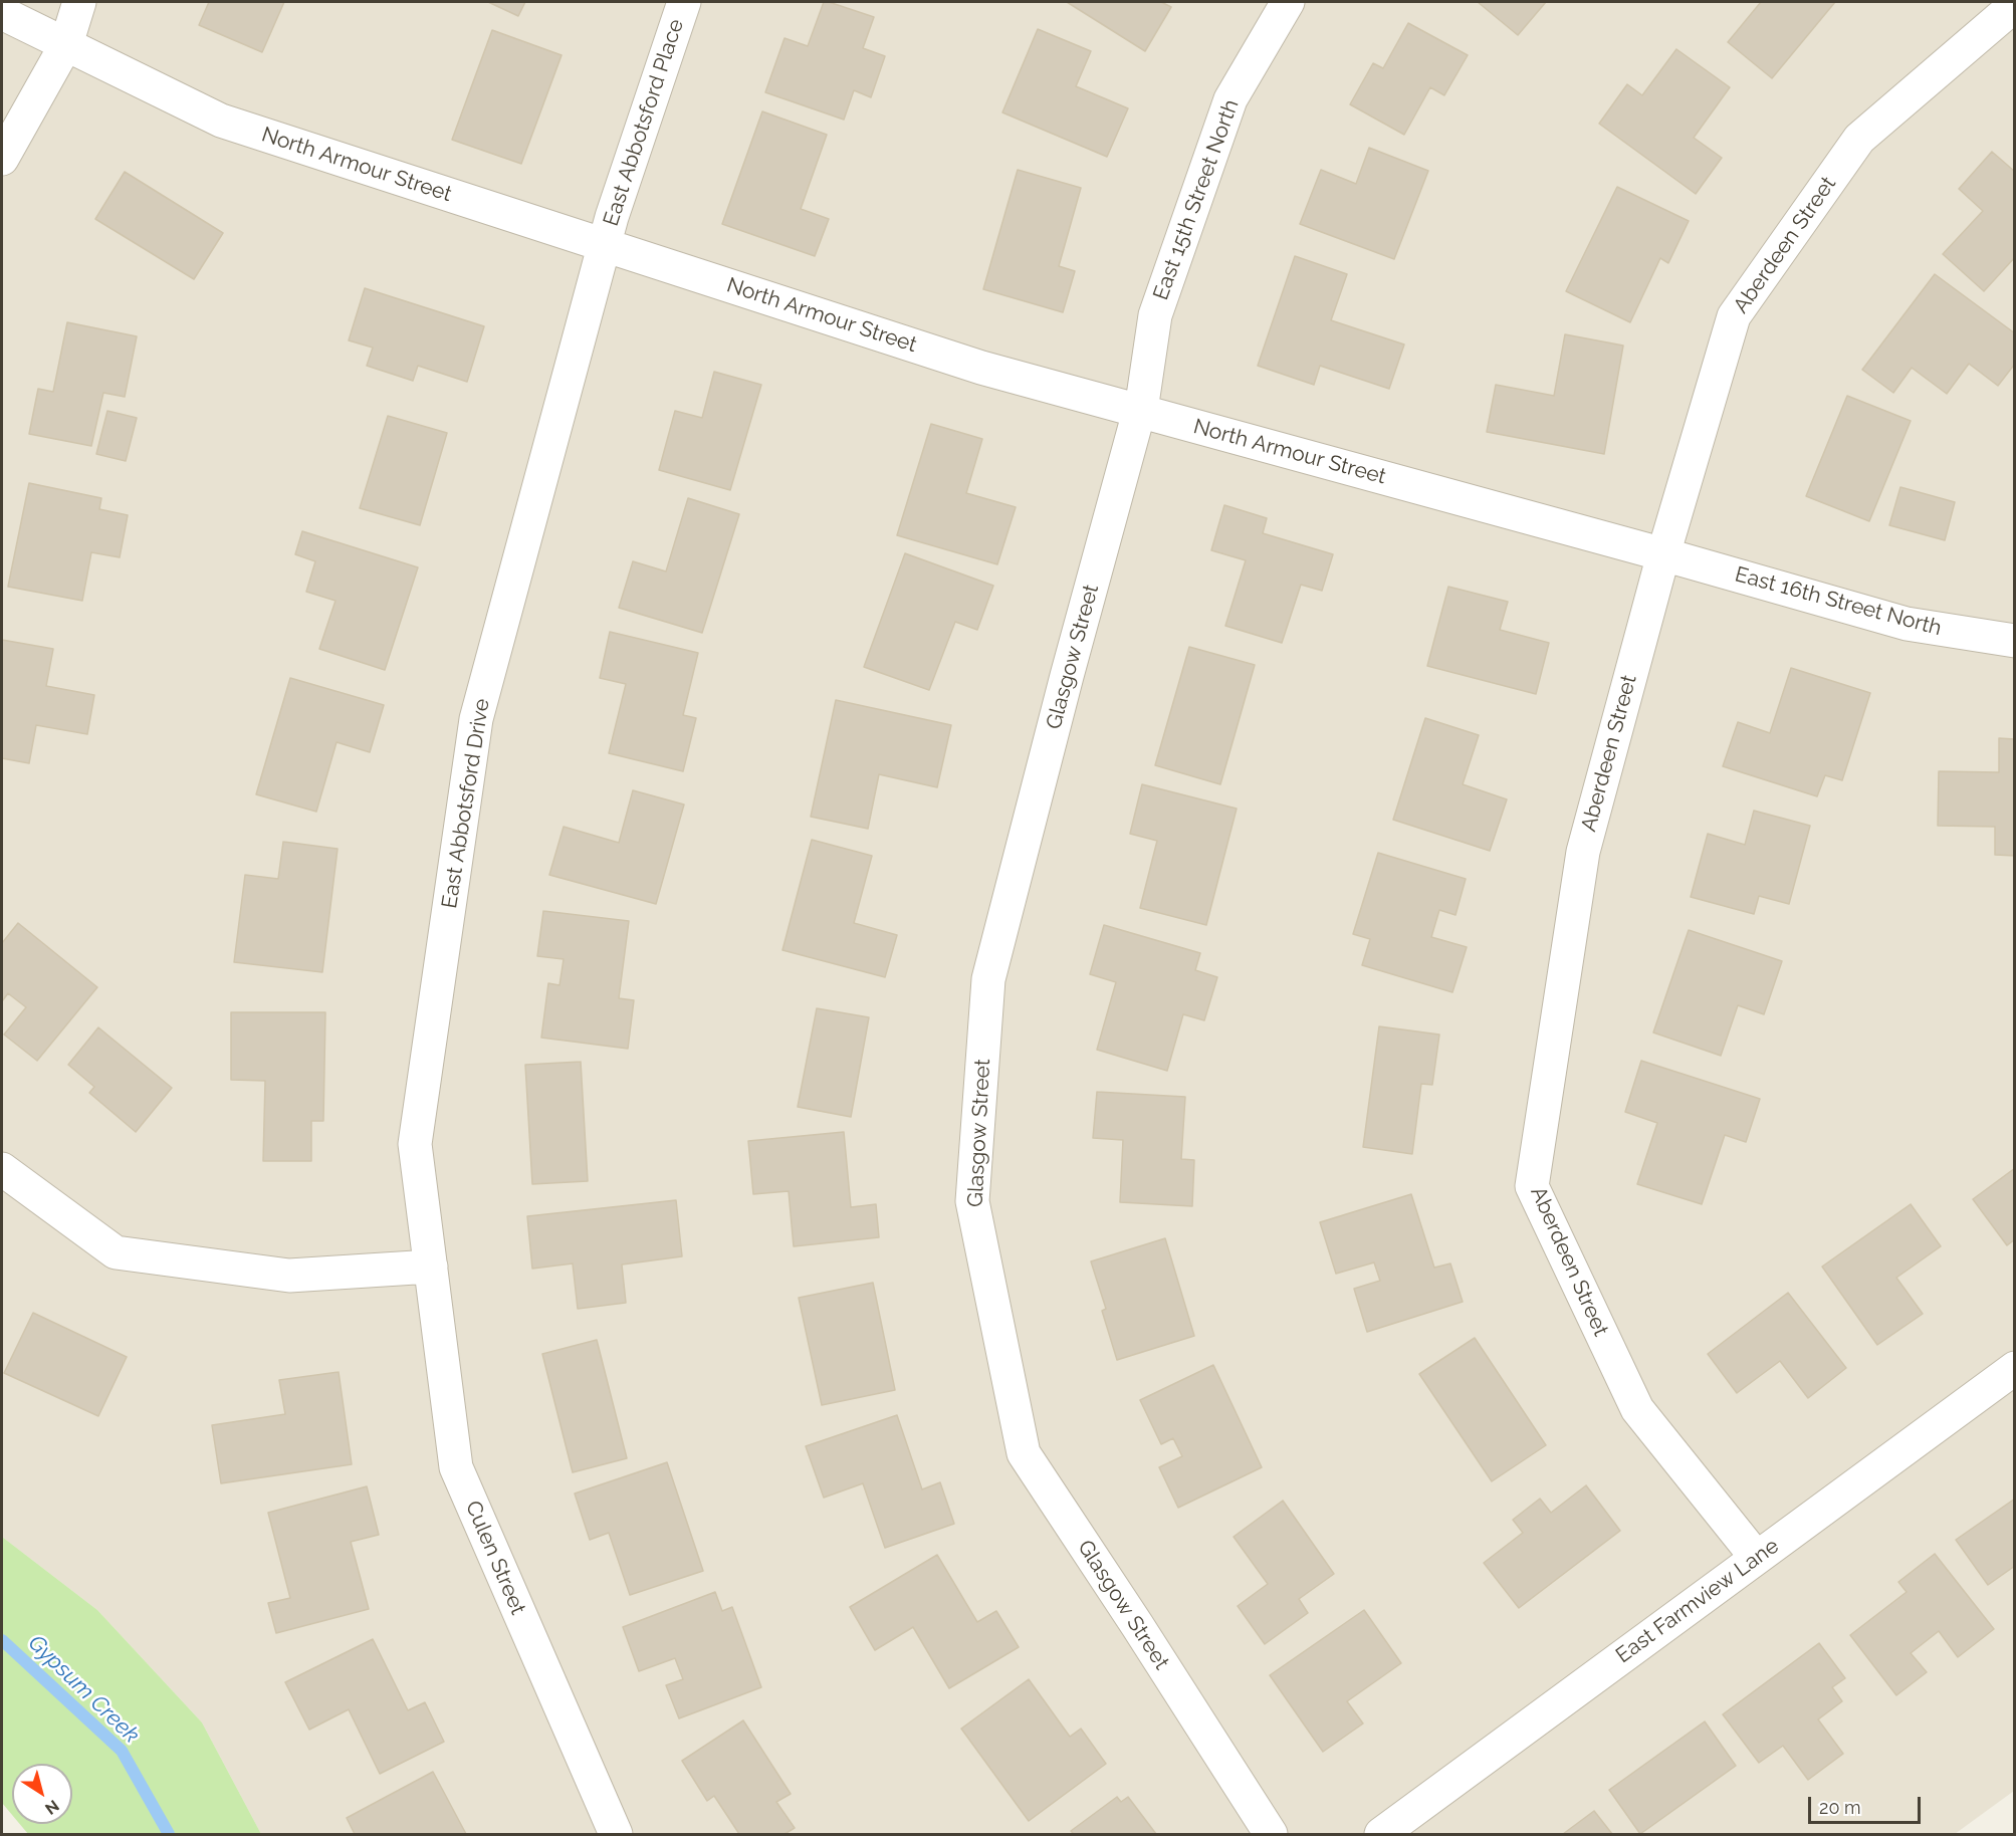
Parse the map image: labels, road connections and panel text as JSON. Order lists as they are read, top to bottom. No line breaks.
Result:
{"streets":{"street":["East Abbotsford Place","North Armour Street","East 15th Street North","Aberdeen Street","East 16th Street North","Glasgow Street","East Abbotsford Drive","Culen Street","East Farmview Lane"]},"crossings":[["East Abbotsford Place","North Armour Street"],["East Abbotsford Place","East Abbotsford Drive"],["North Armour Street","East 15th Street North"],["North Armour Street","Aberdeen Street"],["North Armour Street","East 16th Street North"],["North Armour Street","Glasgow Street"],["North Armour Street","East Abbotsford Drive"],["East 15th Street North","Glasgow Street"],["Aberdeen Street","East 16th Street North"],["Aberdeen Street","East Farmview Lane"],["East Abbotsford Drive","Culen Street"]],"water":["Gypsum Creek"],"scale_bar":"20 m","north":"bottom right"}
